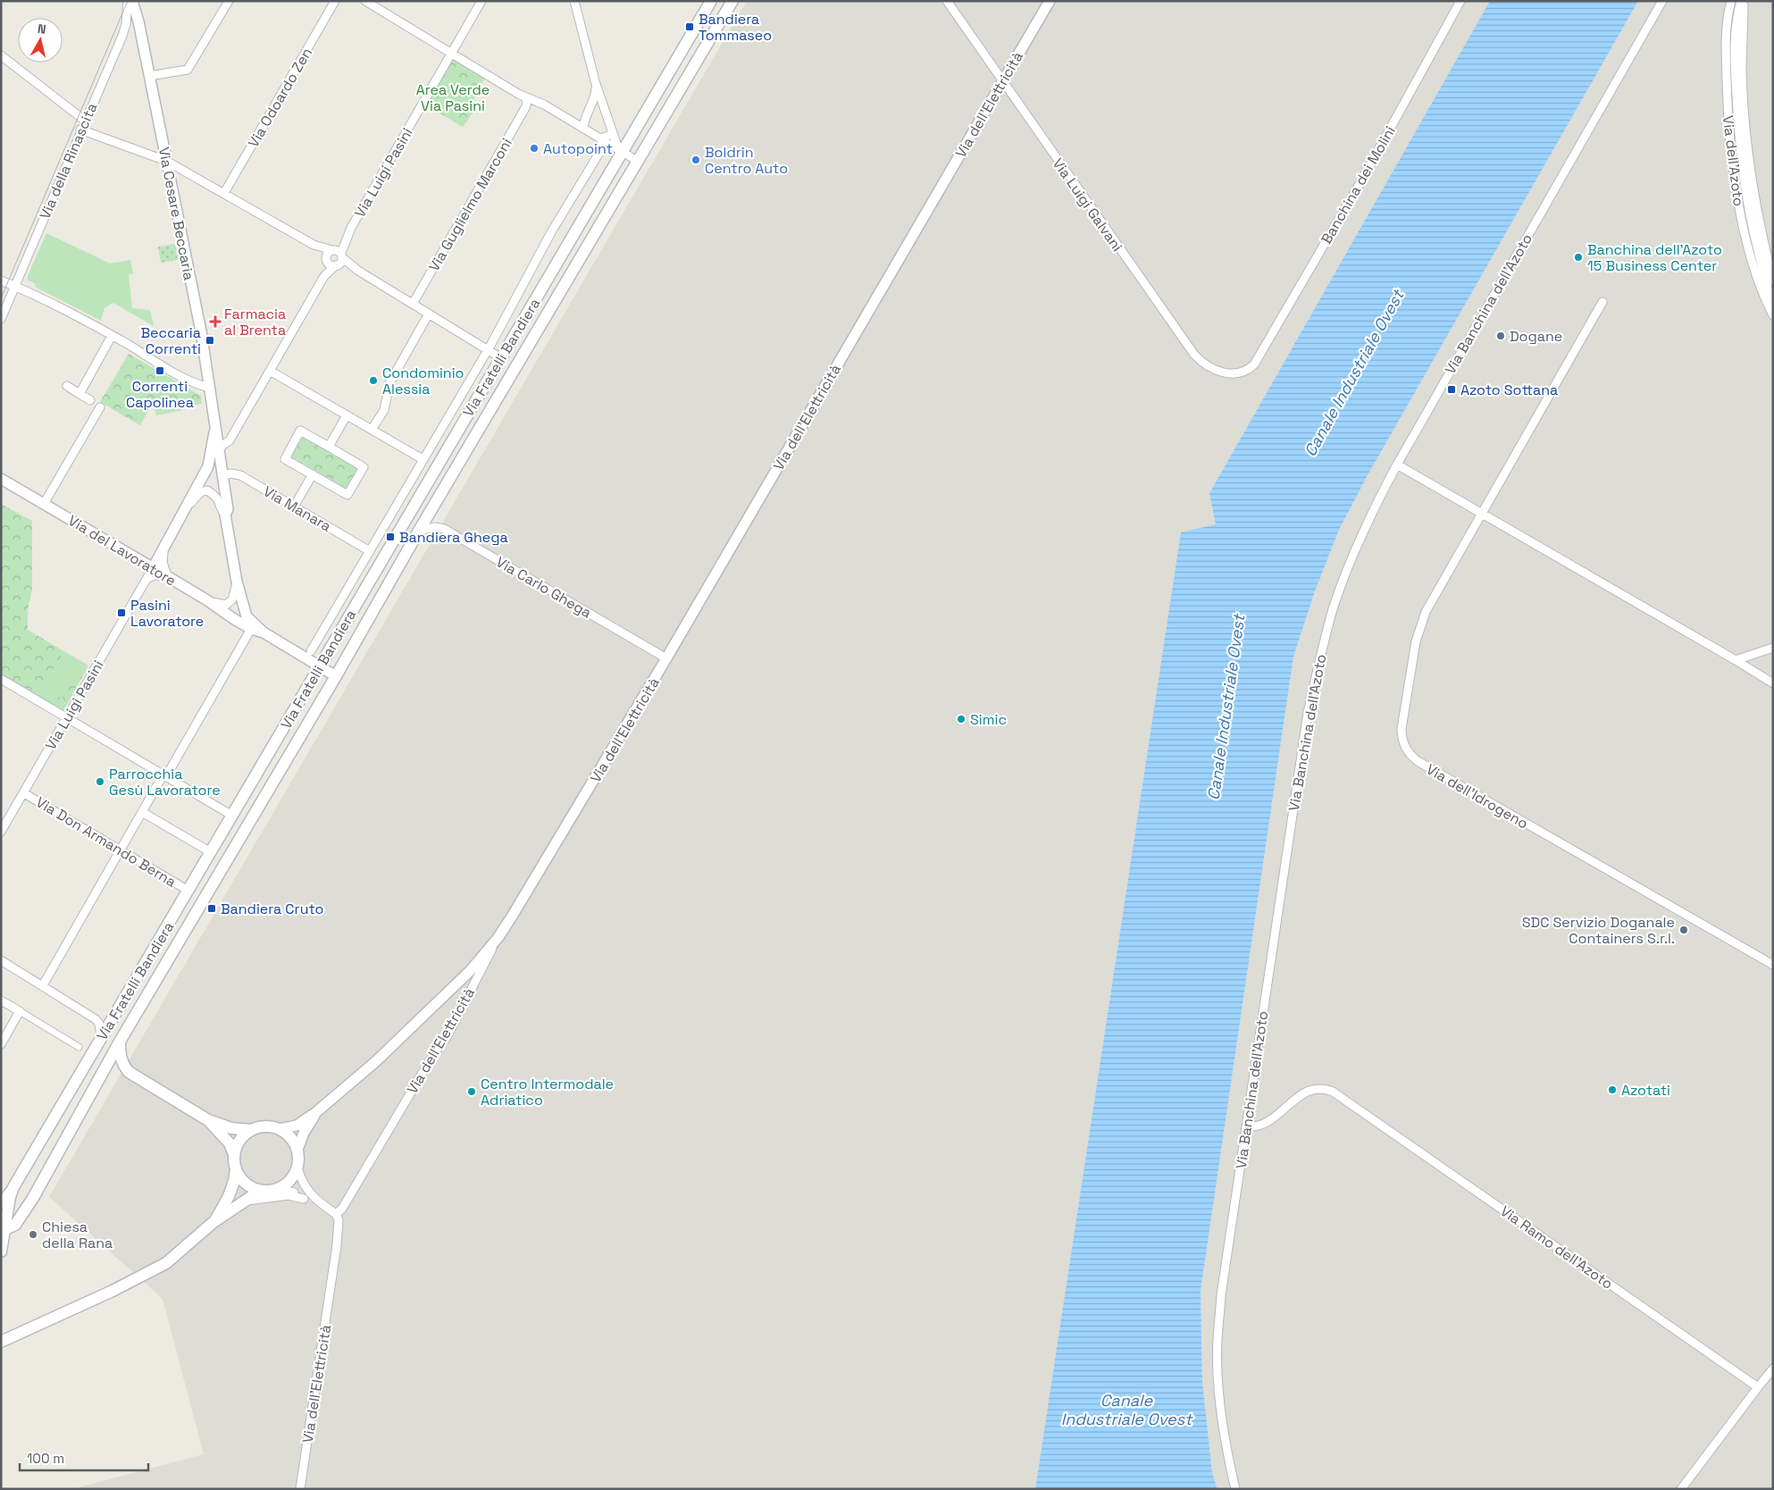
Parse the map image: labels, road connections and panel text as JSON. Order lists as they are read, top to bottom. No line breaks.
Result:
{"streets":{"main road":["Via Fratelli Bandiera"],"street":["Via Odoardo Zen","Via dell'Elettricità","Via della Rinascita","Via dell'Azoto","Via Luigi Pasini","Banchina dei Molini","Via Guglielmo Marconi","Via Luigi Galvani","Via Cesare Beccaria","Via Banchina dell'Azoto","Via Manara","Via del Lavoratore","Via Carlo Ghega","Via dell'Idrogeno","Via Don Armando Berna","Via Ramo dell'Azoto"]},"crossings":[["Via dell'Elettricità","Via Luigi Galvani"],["Via dell'Elettricità","Via Carlo Ghega"],["Via Luigi Pasini","Via Cesare Beccaria"],["Via Luigi Pasini","Via del Lavoratore"],["Via Luigi Pasini","Via Don Armando Berna"],["Banchina dei Molini","Via Luigi Galvani"],["Via Cesare Beccaria","Via Manara"],["Via Cesare Beccaria","Via del Lavoratore"],["Via Banchina dell'Azoto","Via Ramo dell'Azoto"],["Via Fratelli Bandiera","Via Manara"],["Via Fratelli Bandiera","Via del Lavoratore"],["Via Fratelli Bandiera","Via Carlo Ghega"],["Via Fratelli Bandiera","Via Don Armando Berna"]],"water":["Canale Industriale Ovest"],"parks":["Area Verde Via Pasini"],"places":{"transit":["Bandiera Tommaseo","Beccaria Correnti","Correnti Capolinea","Azoto Sottana","Bandiera Ghega","Pasini Lavoratore","Bandiera Cruto"],"other":["Autopoint","Boldrin Centro Auto","Banchina dell'Azoto 15 Business Center","Dogane","Condominio Alessia","Simic","Parrocchia Gesù Lavoratore","SDC Servizio Doganale Containers S.r.l.","Azotati","Centro Intermodale Adriatico","Chiesa della Rana"],"health":["Farmacia al Brenta"]},"scale_bar":"100 m","north":"top"}
